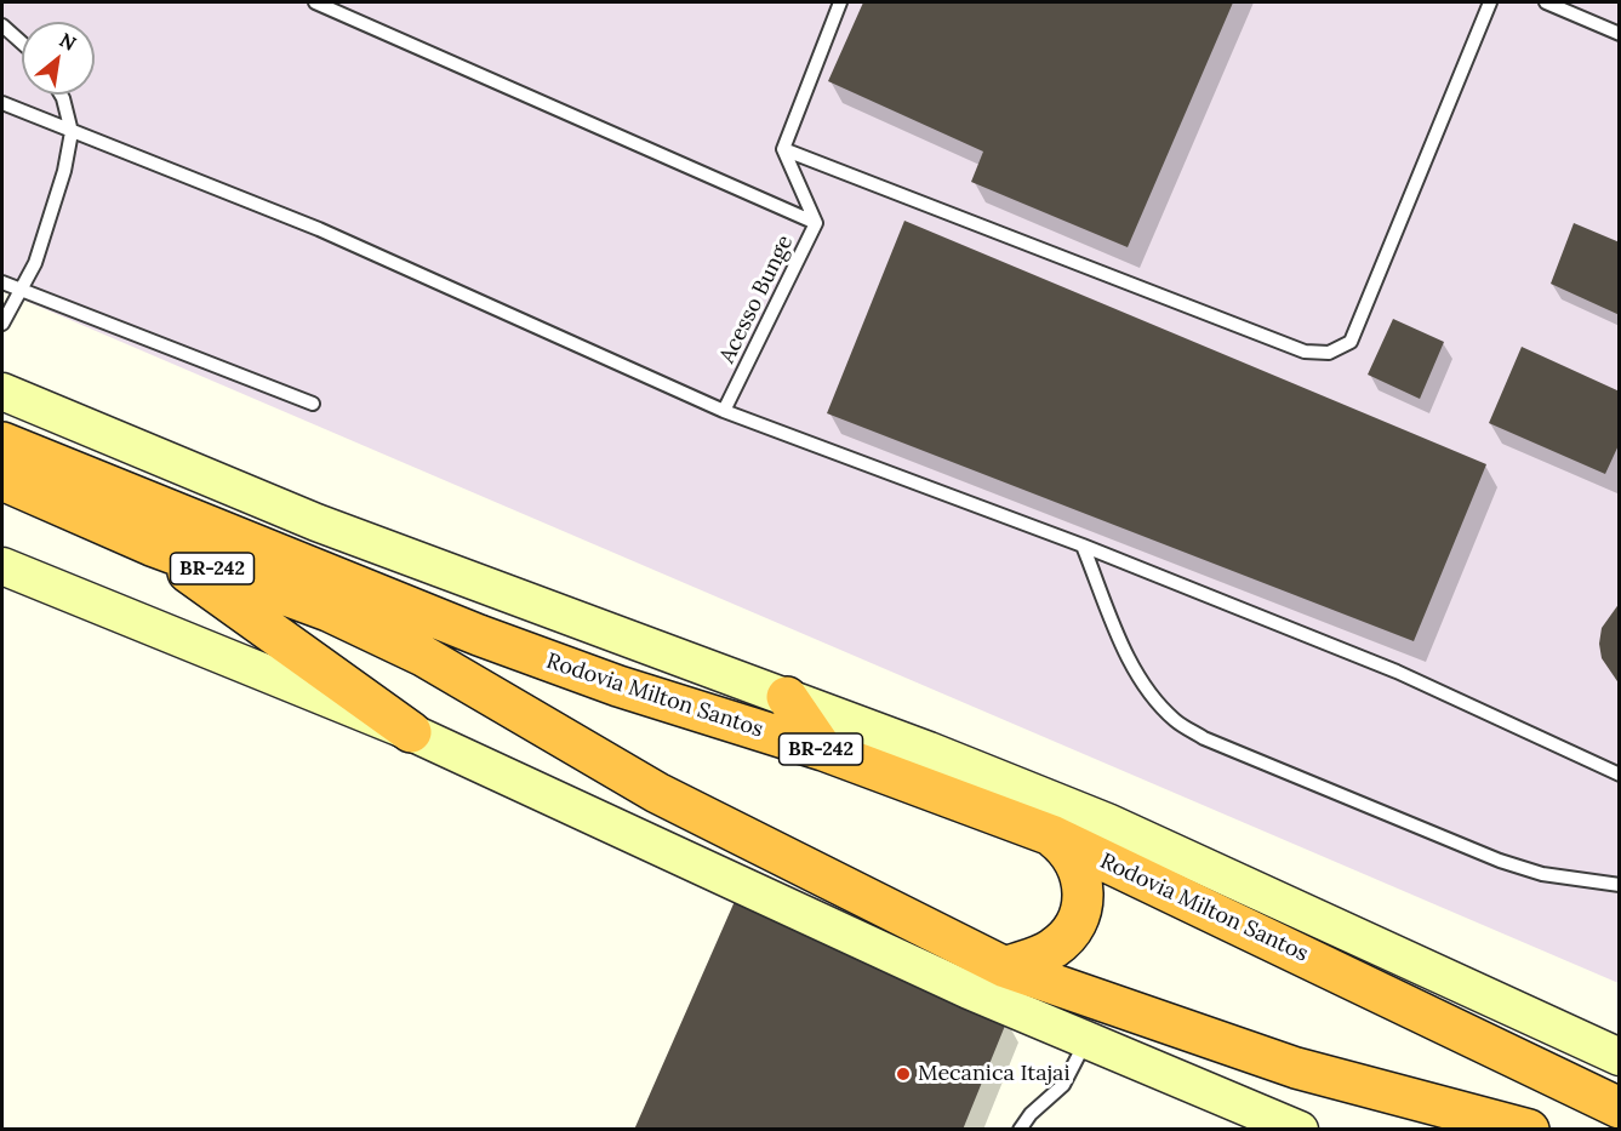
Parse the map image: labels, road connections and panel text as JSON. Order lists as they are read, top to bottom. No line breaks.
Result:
{"streets":{"highway":["BR-242","Rodovia Milton Santos"],"lane":["Acesso Bunge"]},"places":["Mecanica Itajai"],"north":"top right"}
